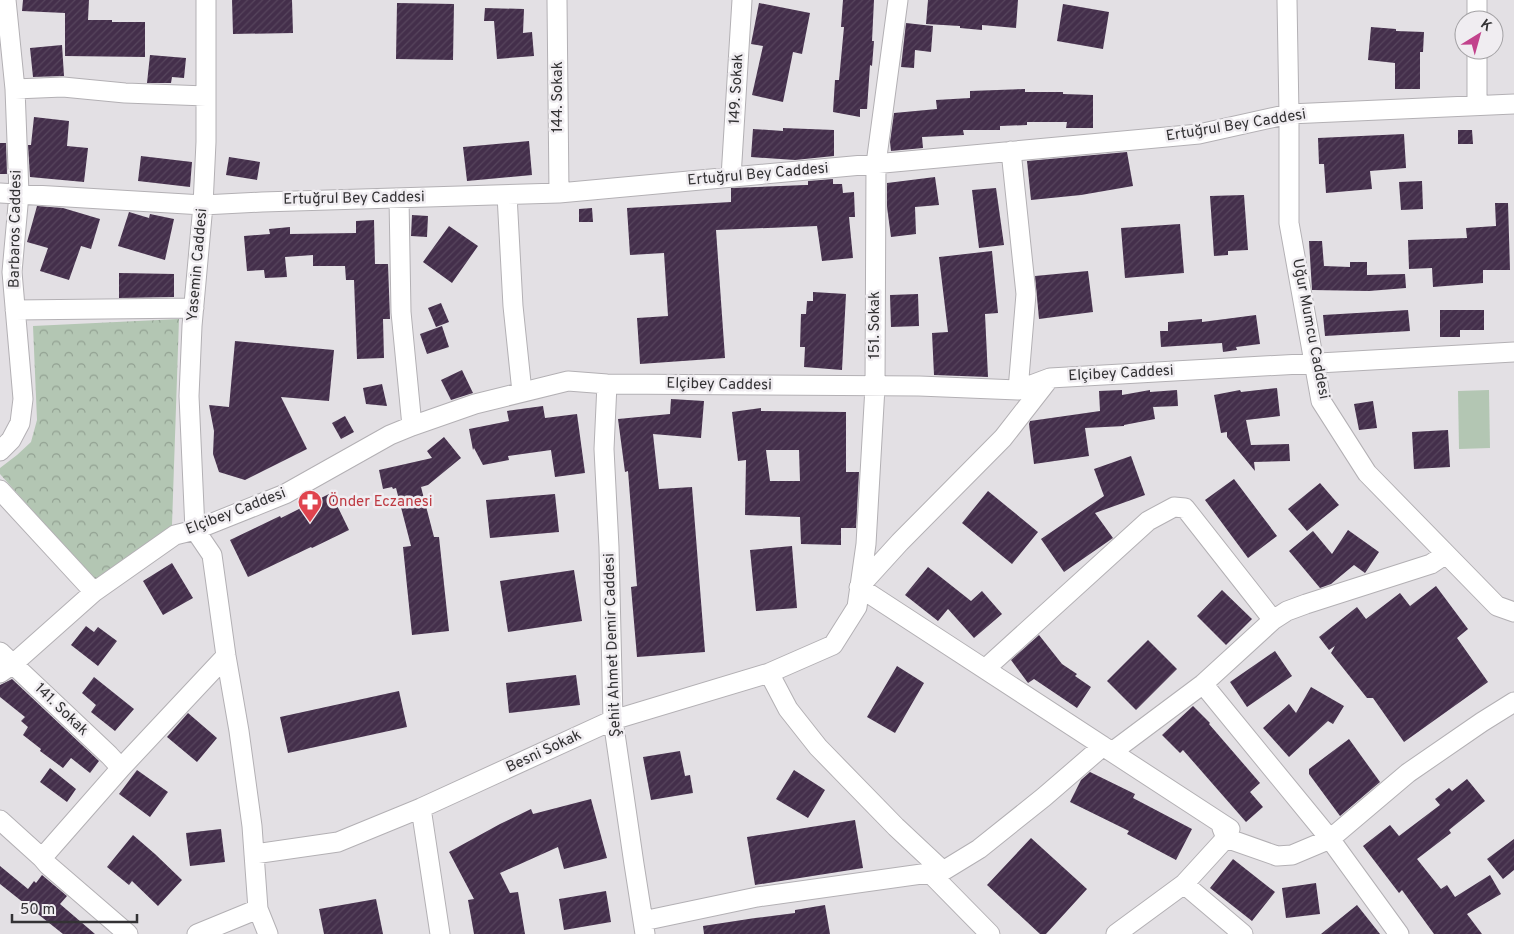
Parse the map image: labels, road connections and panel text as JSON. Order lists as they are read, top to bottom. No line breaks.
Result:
{"streets":{"street":["149. Sokak","144. Sokak","Ertuğrul Bey Caddesi","Barbaros Caddesi","Yasemin Caddesi","151. Sokak","Uğur Mumcu Caddesi","Elçibey Caddesi","Şehit Ahmet Demir Caddesi","141. Sokak","Besni Sokak"]},"crossings":[["149. Sokak","Ertuğrul Bey Caddesi"],["144. Sokak","Ertuğrul Bey Caddesi"],["Ertuğrul Bey Caddesi","Barbaros Caddesi"],["Ertuğrul Bey Caddesi","Yasemin Caddesi"],["Ertuğrul Bey Caddesi","151. Sokak"],["Ertuğrul Bey Caddesi","Uğur Mumcu Caddesi"],["Yasemin Caddesi","Elçibey Caddesi"],["151. Sokak","Elçibey Caddesi"],["151. Sokak","Besni Sokak"],["Uğur Mumcu Caddesi","Elçibey Caddesi"],["Elçibey Caddesi","Şehit Ahmet Demir Caddesi"],["Elçibey Caddesi","141. Sokak"],["Şehit Ahmet Demir Caddesi","Besni Sokak"]],"places":{"pharmacy":["Önder Eczanesi"]},"scale_bar":"50 m","north":"top right"}
